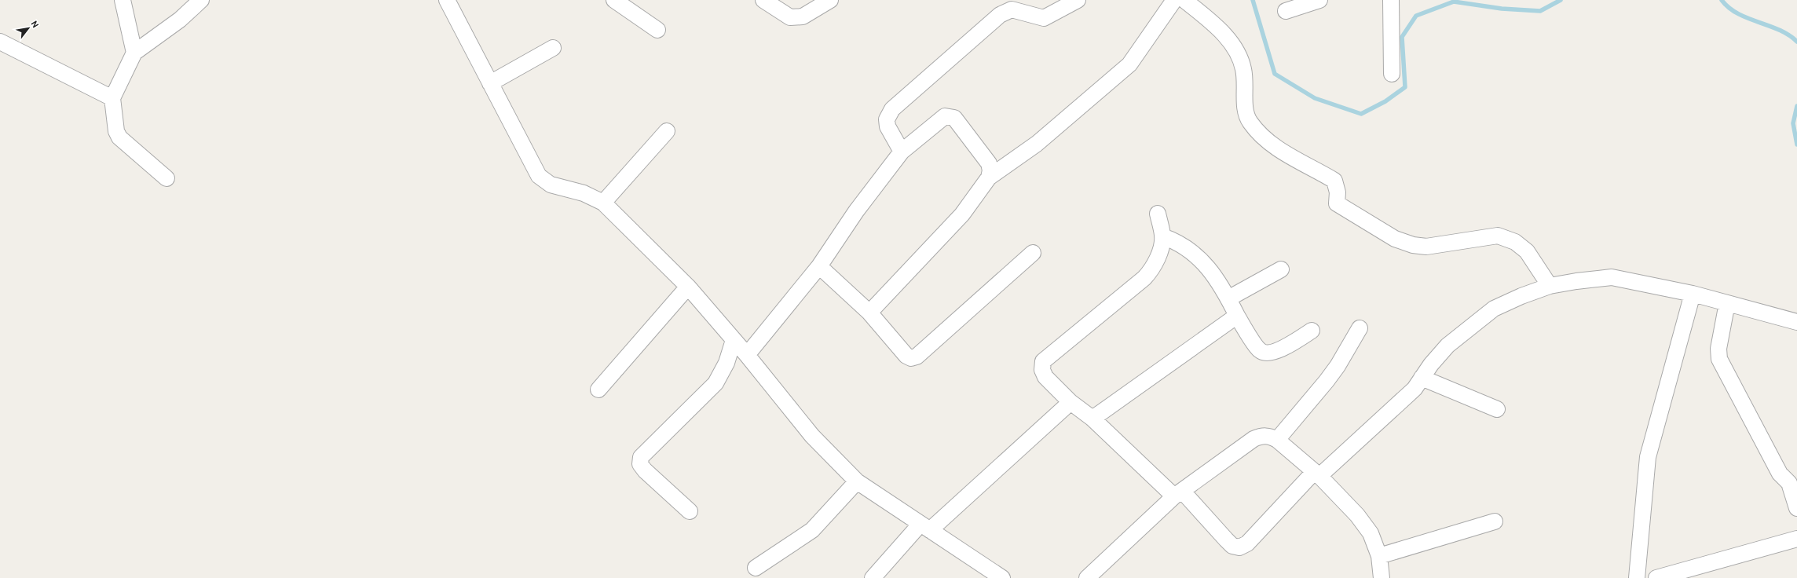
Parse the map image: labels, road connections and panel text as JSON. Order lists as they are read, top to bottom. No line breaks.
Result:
{"north":"top right"}
